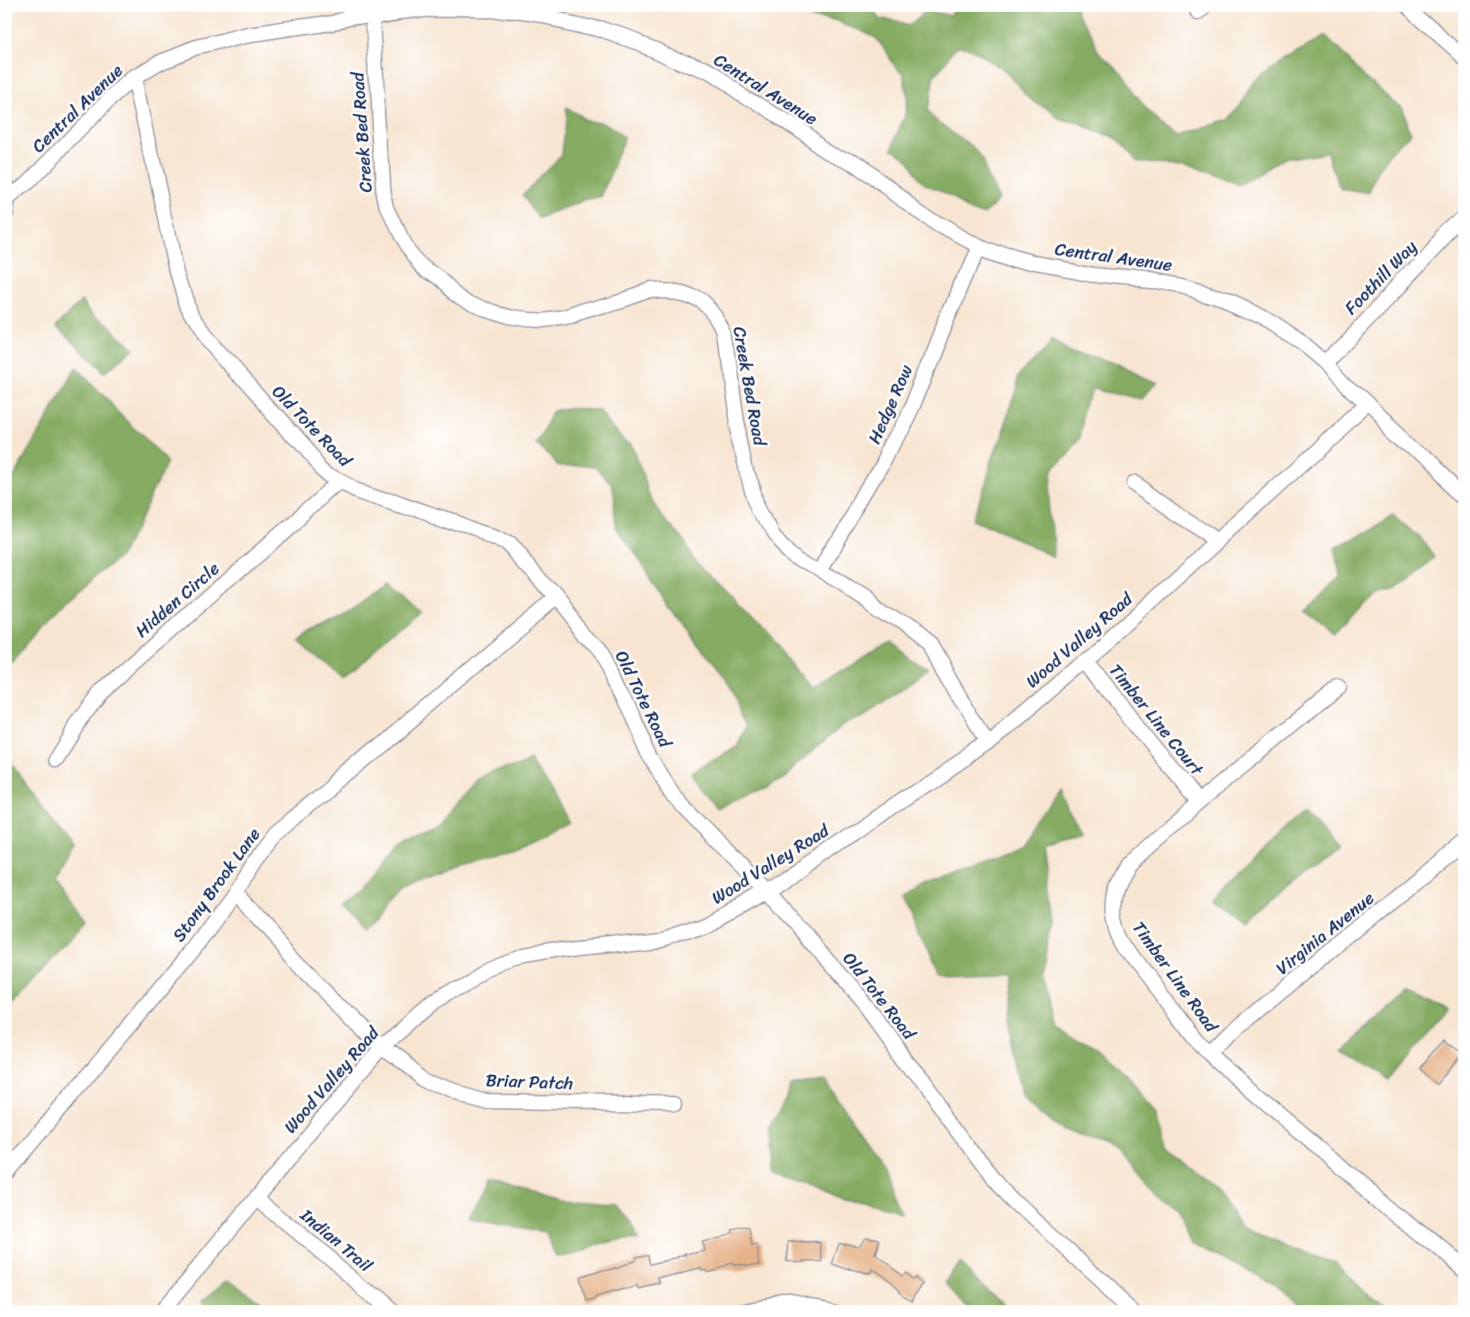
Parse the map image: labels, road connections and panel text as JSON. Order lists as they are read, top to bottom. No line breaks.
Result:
{"streets":{"street":["Central Avenue","Creek Bed Road","Foothill Way","Hedge Row","Old Tote Road","Hidden Circle","Wood Valley Road","Timber Line Court","Stony Brook Lane","Virginia Avenue","Timber Line Road","Briar Patch","Indian Trail"]},"crossings":[["Central Avenue","Creek Bed Road"],["Central Avenue","Foothill Way"],["Central Avenue","Hedge Row"],["Central Avenue","Old Tote Road"],["Central Avenue","Wood Valley Road"],["Creek Bed Road","Hedge Row"],["Creek Bed Road","Wood Valley Road"],["Old Tote Road","Hidden Circle"],["Old Tote Road","Wood Valley Road"],["Old Tote Road","Stony Brook Lane"],["Wood Valley Road","Timber Line Court"],["Wood Valley Road","Briar Patch"],["Wood Valley Road","Indian Trail"],["Timber Line Court","Timber Line Road"],["Stony Brook Lane","Briar Patch"],["Virginia Avenue","Timber Line Road"]]}
